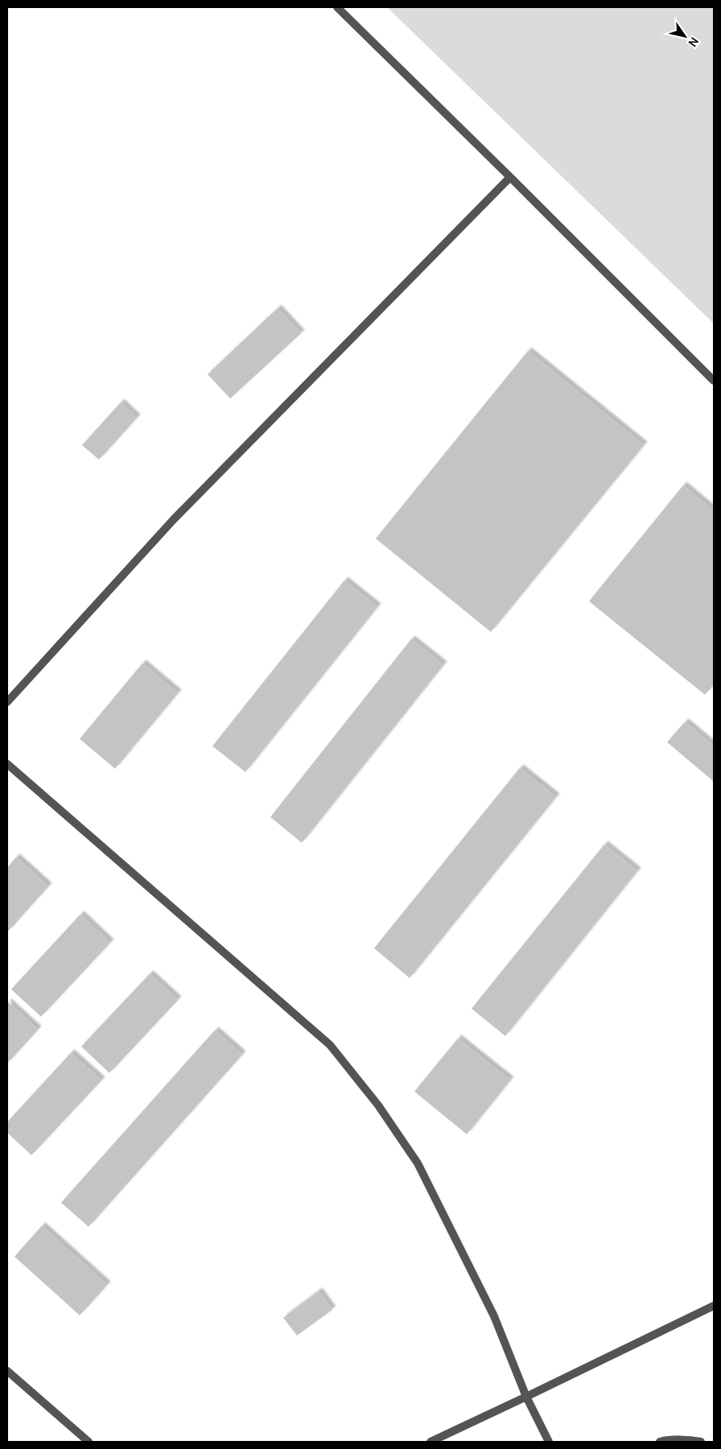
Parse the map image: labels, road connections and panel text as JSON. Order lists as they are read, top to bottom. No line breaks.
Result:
{"north":"bottom right"}
